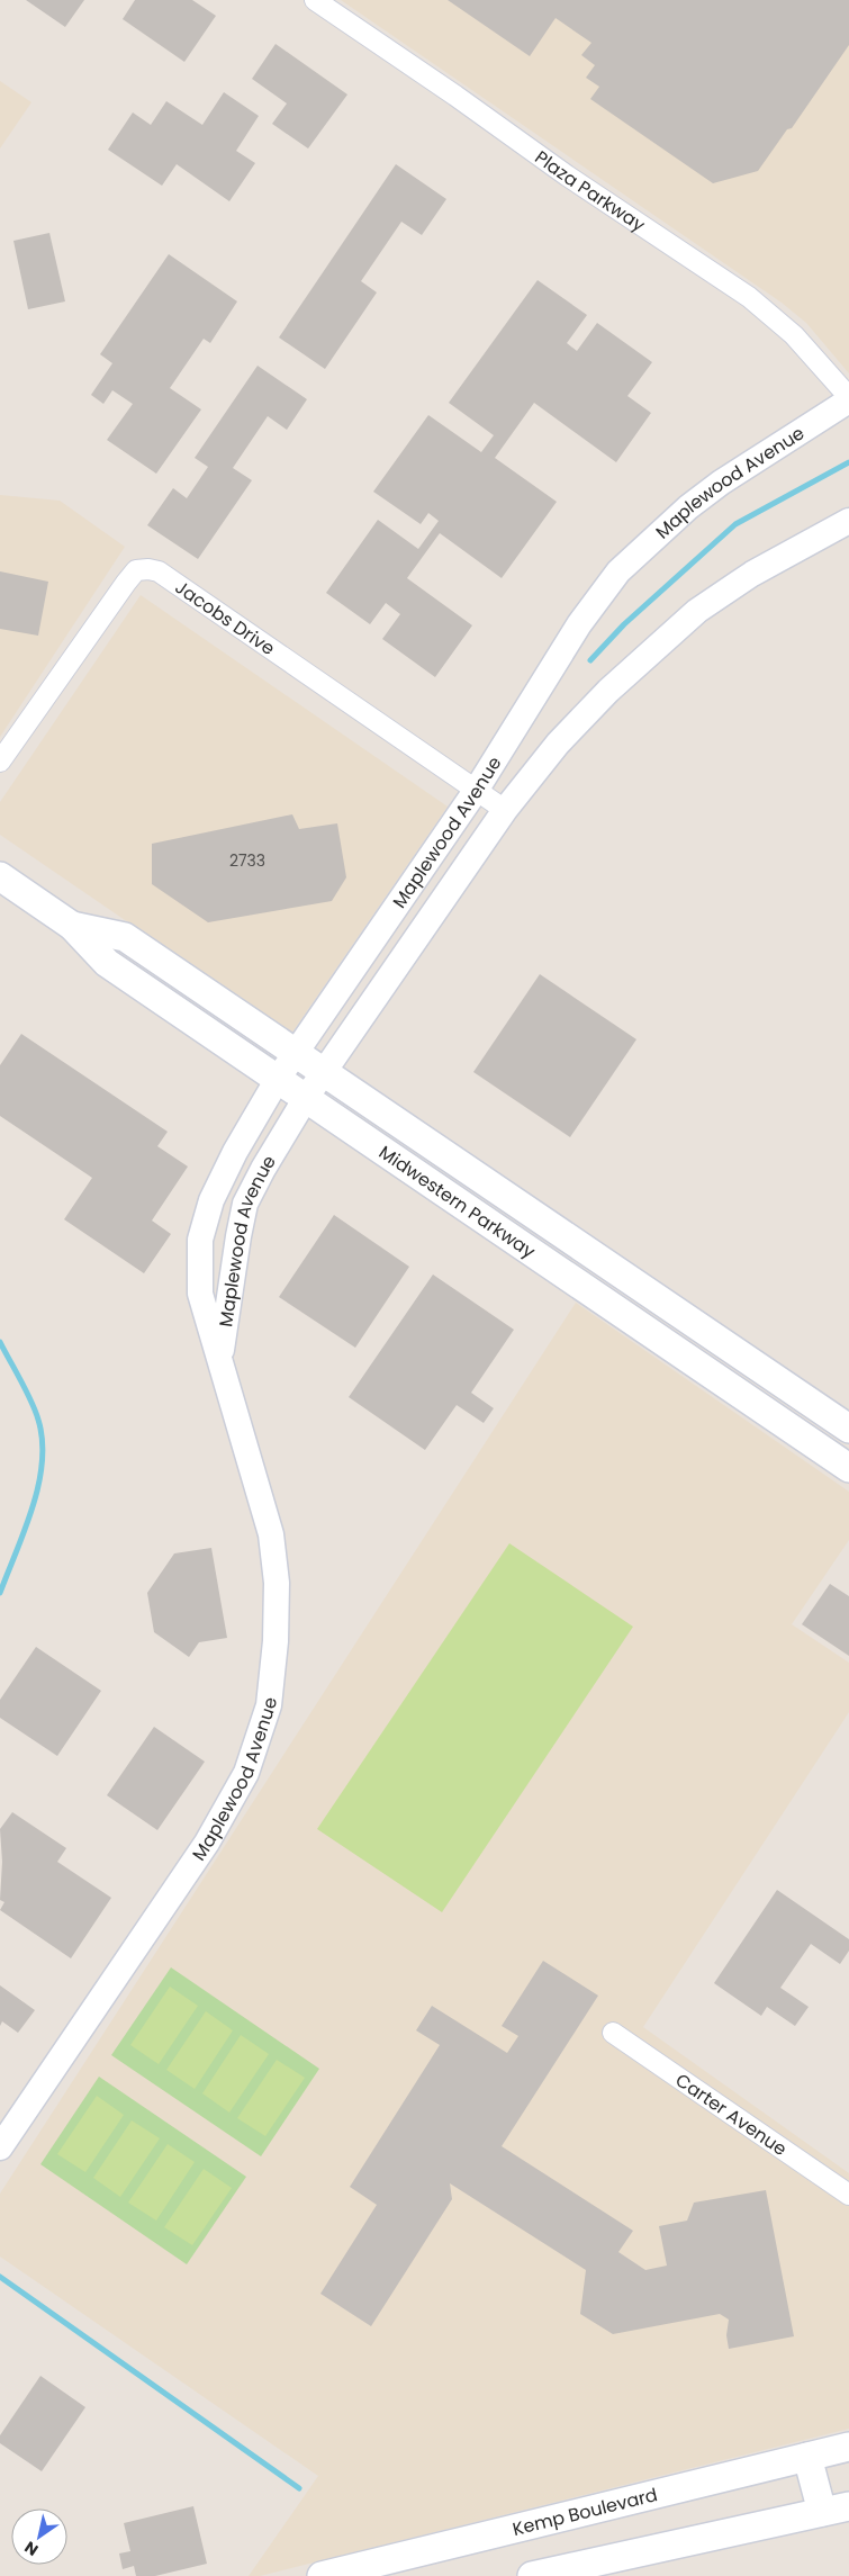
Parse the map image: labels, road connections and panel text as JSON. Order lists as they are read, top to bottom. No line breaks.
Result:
{"streets":{"main road":["Midwestern Parkway","Kemp Boulevard"],"street":["Plaza Parkway","Maplewood Avenue","Jacobs Drive","Carter Avenue"]},"crossings":[["Plaza Parkway","Maplewood Avenue"],["Maplewood Avenue","Jacobs Drive"],["Maplewood Avenue","Midwestern Parkway"]],"house_numbers":["2733"],"north":"bottom left"}
